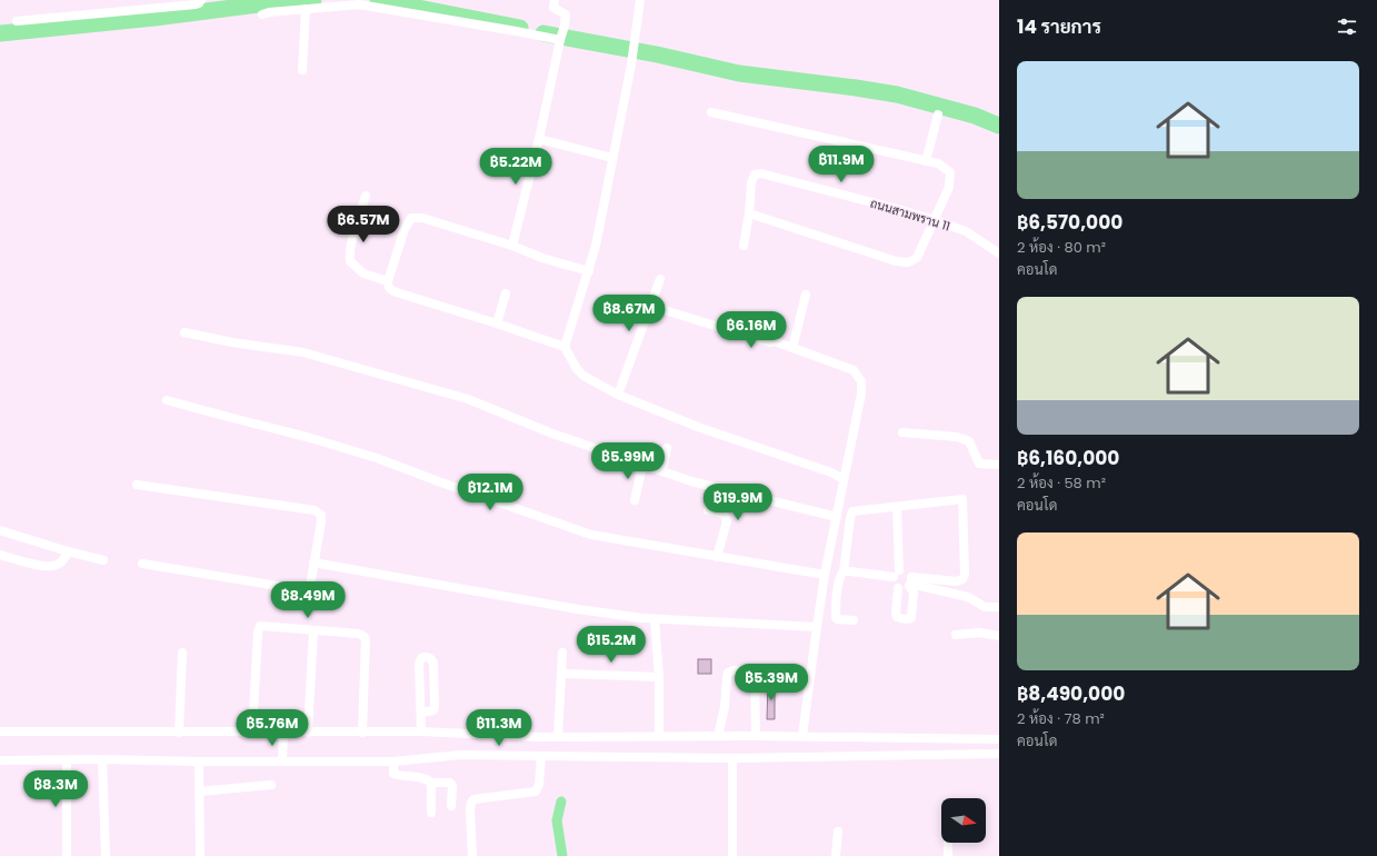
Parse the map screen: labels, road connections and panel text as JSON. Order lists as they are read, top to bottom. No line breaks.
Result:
{"streets":{"street":["ถนนสามพราน 11"]},"north":"right","page":{"heading":"14 รายการ","list":[{"name":"฿6,570,000","note":"2 ห้อง · 80 m² · คอนโด"},{"name":"฿6,160,000","note":"2 ห้อง · 58 m² · คอนโด"},{"name":"฿8,490,000","note":"2 ห้อง · 78 m² · คอนโด"}],"price":["฿11.9M","฿5.22M","฿6.57M","฿8.67M","฿6.16M","฿5.99M","฿12.1M","฿19.9M","฿8.49M","฿15.2M","฿5.39M","฿5.76M","฿11.3M","฿8.3M"]}}
